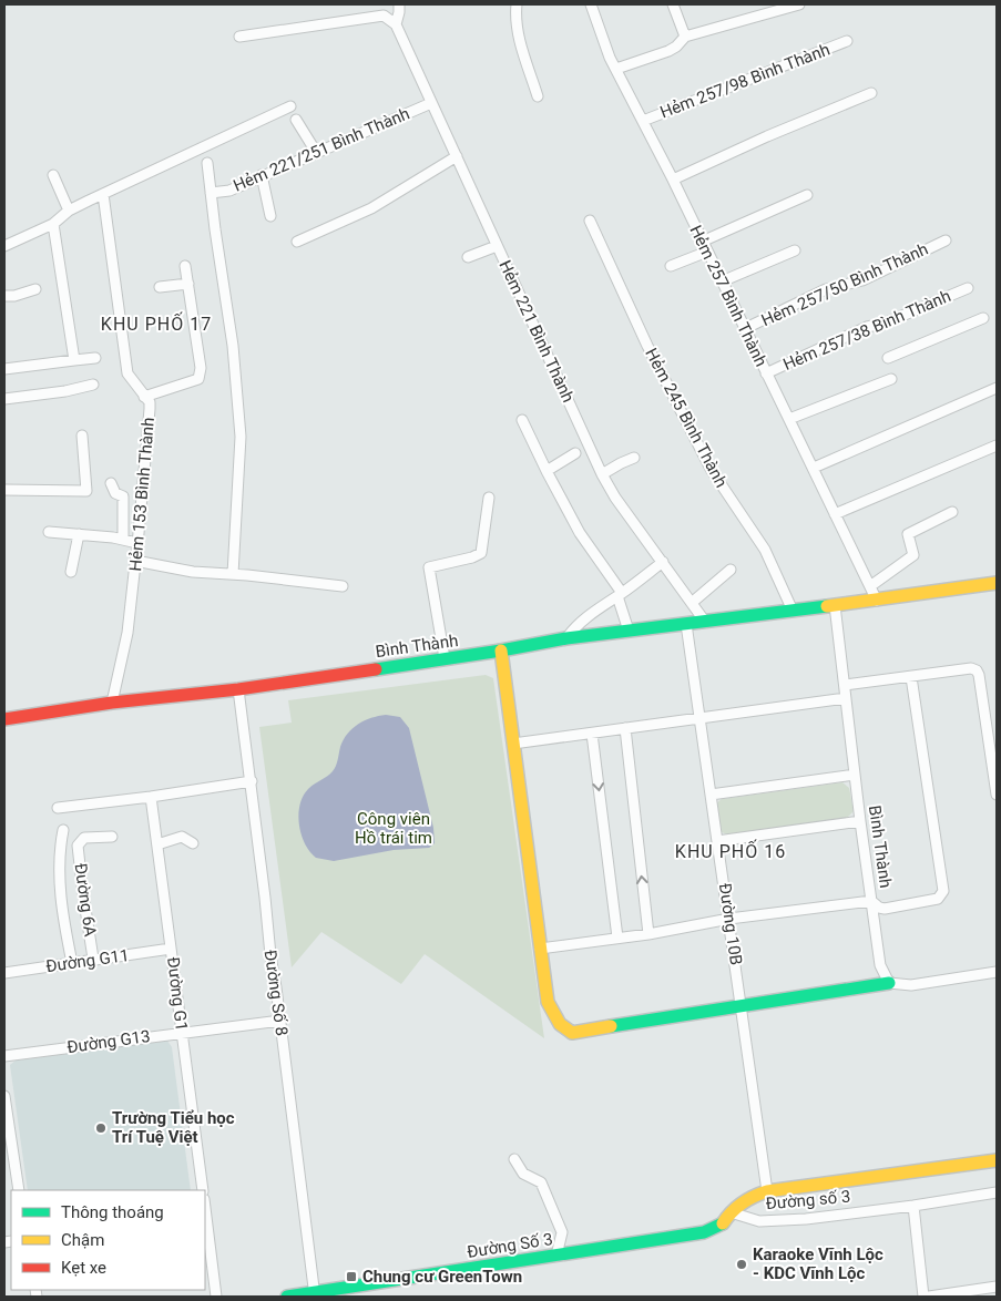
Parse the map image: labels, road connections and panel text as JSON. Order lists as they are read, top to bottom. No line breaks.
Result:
{"streets":{"street":["Hẻm 257/98 Bình Thành","Hẻm 221/251 Bình Thành","Hẻm 257/50 Bình Thành","Hẻm 257 Bình Thành","Hẻm 257/38 Bình Thành","Hẻm 221 Bình Thành","Hẻm 245 Bình Thành","Hẻm 153 Bình Thành","Bình Thành","Đường 6A","Đường 10B","Đường G11","Đường Số 8","Đường G1","Đường G13","Đường số 3","Đường Số 3"]},"crossings":[["Hẻm 257/98 Bình Thành","Hẻm 257 Bình Thành"],["Hẻm 221/251 Bình Thành","Hẻm 221 Bình Thành"],["Hẻm 257/50 Bình Thành","Hẻm 257 Bình Thành"],["Hẻm 257 Bình Thành","Hẻm 257/38 Bình Thành"],["Hẻm 257 Bình Thành","Bình Thành"],["Hẻm 221 Bình Thành","Bình Thành"],["Hẻm 245 Bình Thành","Bình Thành"],["Hẻm 153 Bình Thành","Bình Thành"],["Bình Thành","Đường 10B"],["Bình Thành","Đường Số 8"],["Đường 6A","Đường G11"],["Đường 10B","Đường số 3"],["Đường G11","Đường G1"],["Đường Số 8","Đường G13"],["Đường Số 8","Đường Số 3"],["Đường G1","Đường G13"],["Đường số 3","Đường Số 3"]],"districts":["KHU PHỐ 17","KHU PHỐ 16"],"parks":["Công viên Hồ trái tim"],"places":{"other":["Trường Tiểu học Trí Tuệ Việt","Karaoke Vĩnh Lộc - KDC Vĩnh Lộc"],"transit":["Chung cư GreenTown"]},"legend":["Thông thoáng","Chậm","Kẹt xe"]}
